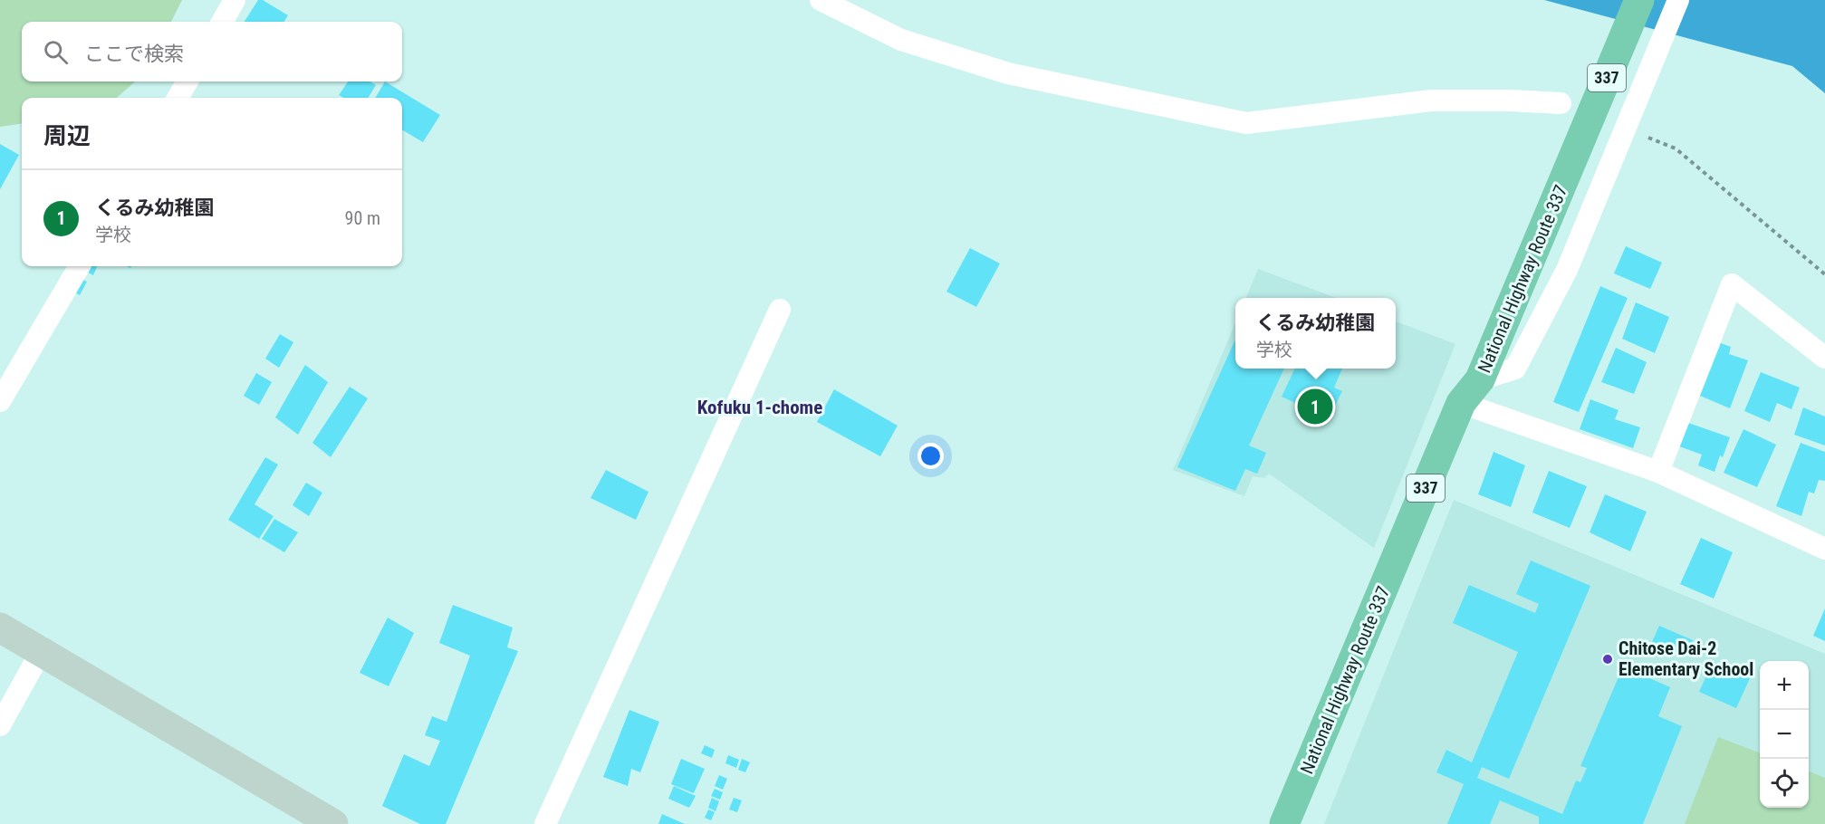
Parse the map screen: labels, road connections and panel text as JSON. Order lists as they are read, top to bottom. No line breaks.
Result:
{"streets":{"highway":["337","National Highway Route 337"]},"districts":["Kofuku 1-chome"],"places":["Chitose Dai-2 Elementary School"],"page":{"search":"ここで検索","heading":"周辺","list":[{"mark":"1","name":"くるみ幼稚園","note":"学校","value":"90 m"}],"popup":["くるみ幼稚園","学校"],"pins":"1","map_buttons":["+","−"]}}
